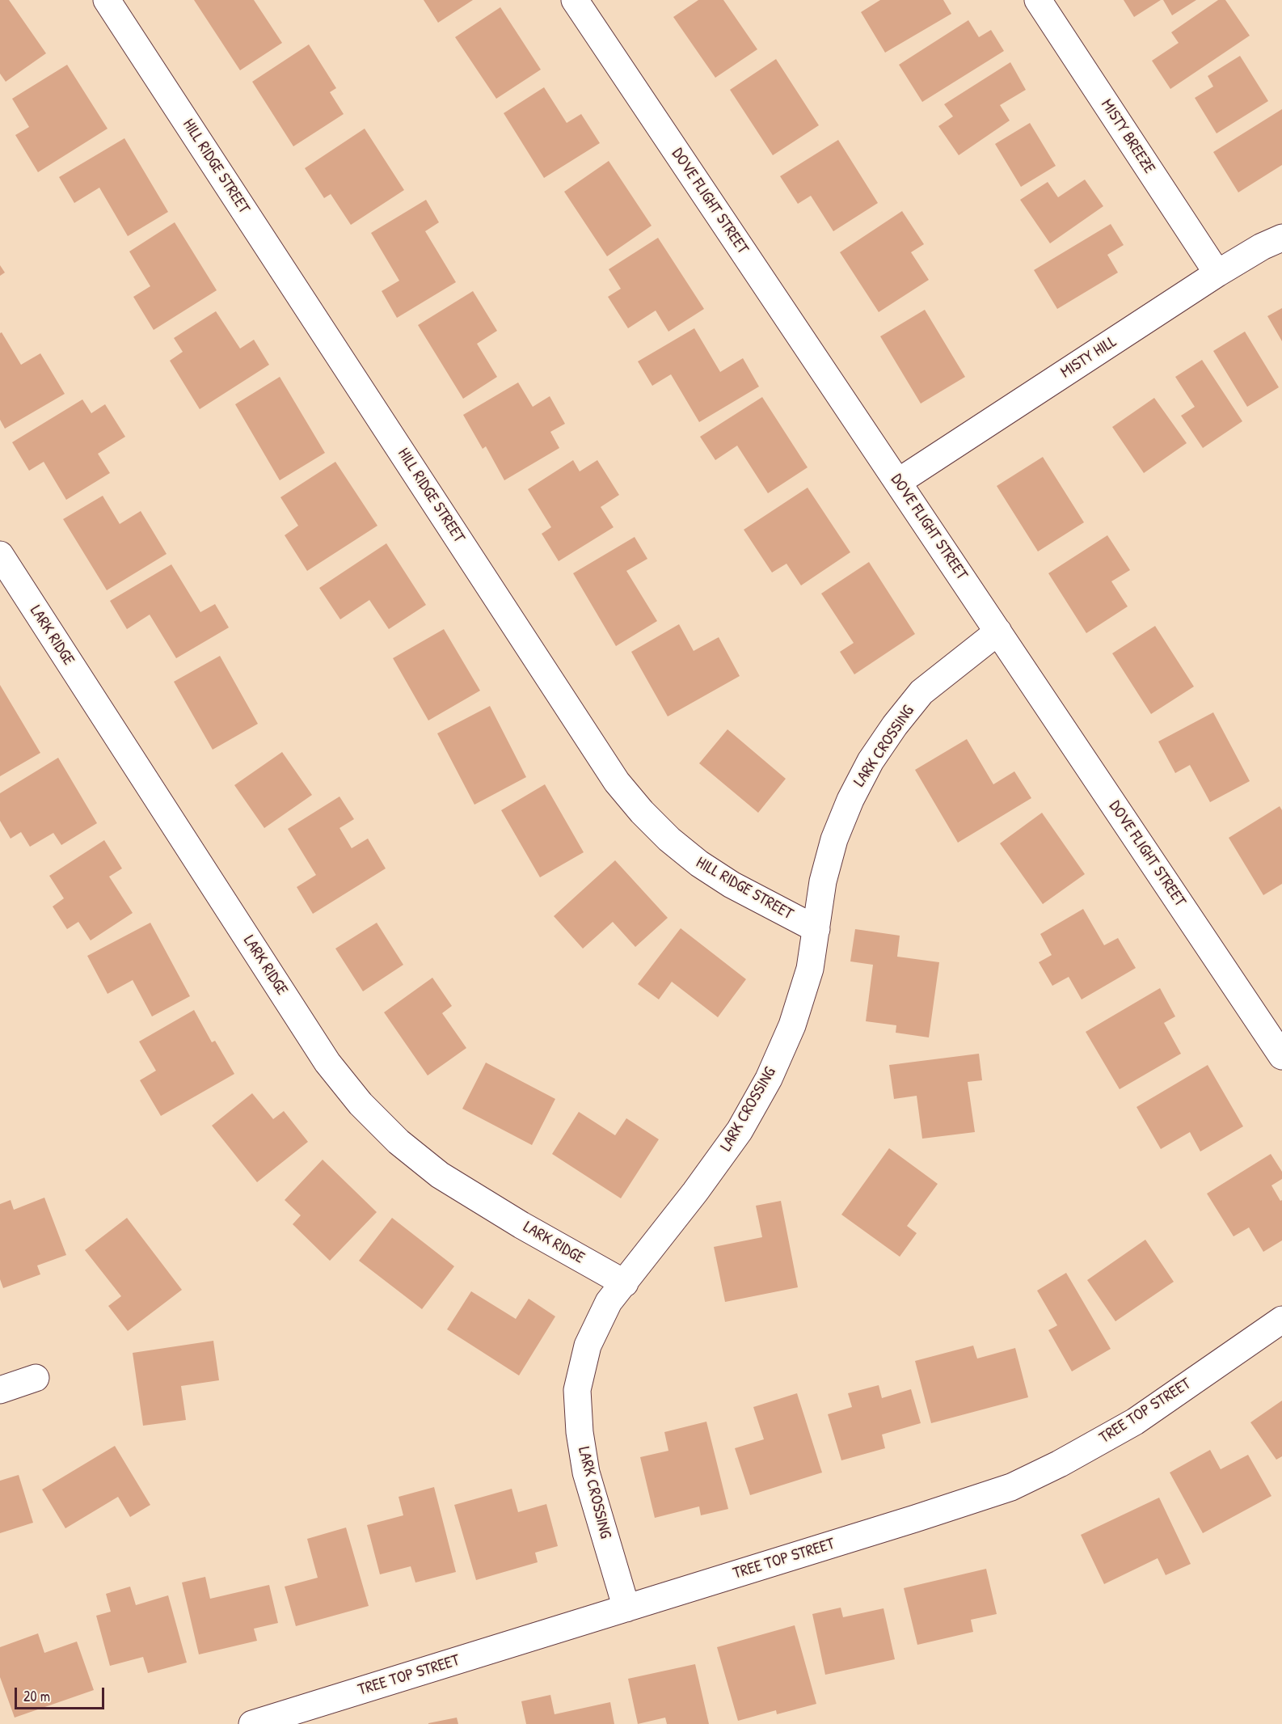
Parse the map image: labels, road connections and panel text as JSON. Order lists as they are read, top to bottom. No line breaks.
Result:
{"streets":{"street":["MISTY BREEZE","HILL RIDGE STREET","DOVE FLIGHT STREET","MISTY HILL","LARK RIDGE","LARK CROSSING","TREE TOP STREET"]},"crossings":[["MISTY BREEZE","MISTY HILL"],["HILL RIDGE STREET","LARK CROSSING"],["DOVE FLIGHT STREET","MISTY HILL"],["DOVE FLIGHT STREET","LARK CROSSING"],["LARK RIDGE","LARK CROSSING"],["LARK CROSSING","TREE TOP STREET"]],"scale_bar":"20 m"}
